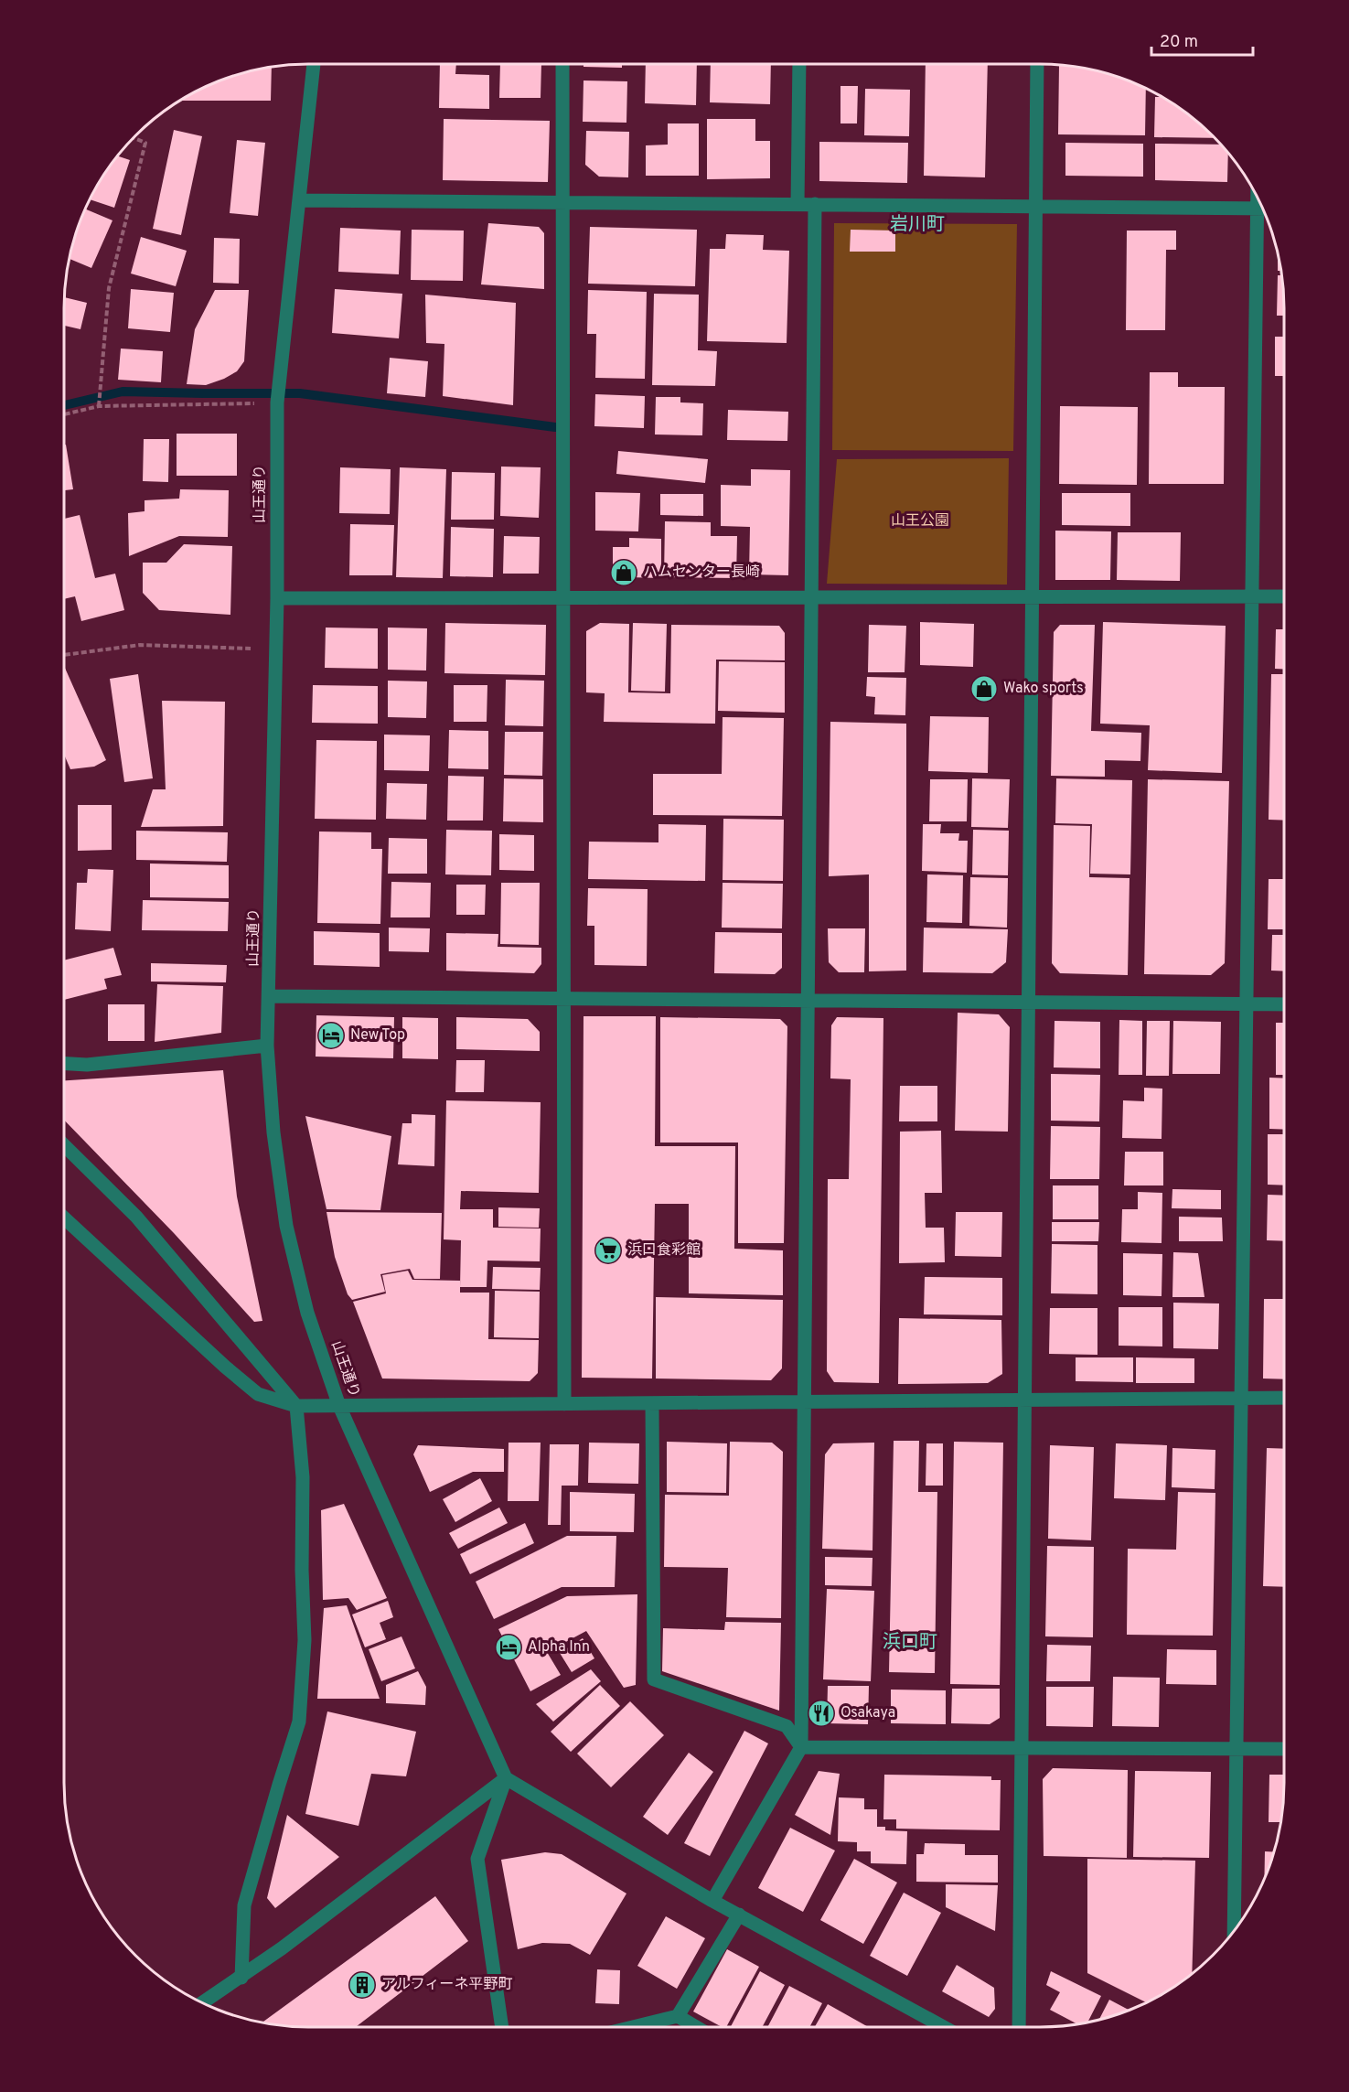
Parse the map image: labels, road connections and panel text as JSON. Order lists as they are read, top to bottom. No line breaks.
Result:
{"streets":{"street":["山王通り"]},"districts":["岩川町","浜口町"],"parks":["山王公園"],"places":{"shop":["ハムセンター長崎","Wako sports"],"hotel":["New Top","Alpha Inn"],"supermarket":["浜口食彩館"],"restaurant":["Osakaya"],"building":["アルフィーネ平野町"]},"scale_bar":"20 m"}
